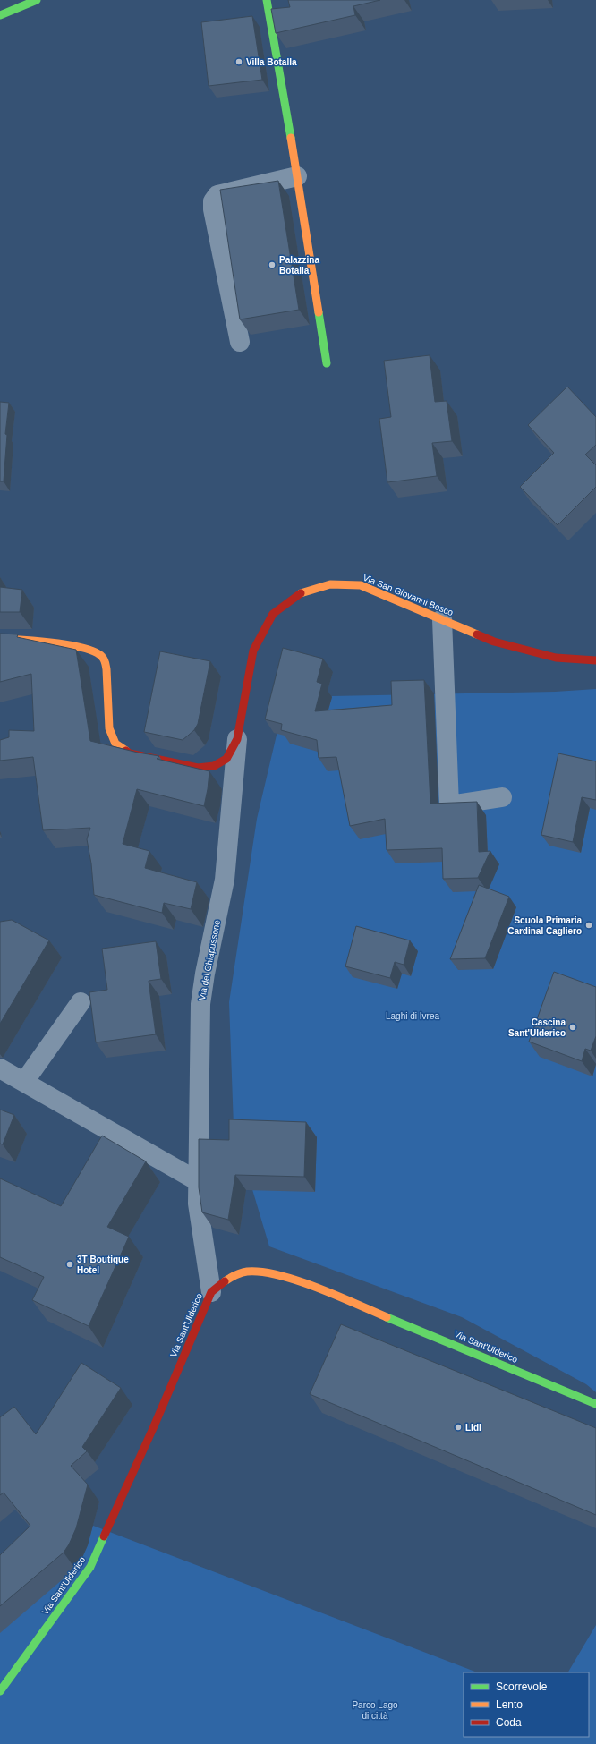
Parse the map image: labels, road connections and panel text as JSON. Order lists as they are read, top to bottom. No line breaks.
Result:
{"streets":{"street":["Via San Giovanni Bosco","Via del Chiapussone","Via Sant'Ulderico"]},"crossings":[["Via San Giovanni Bosco","Via del Chiapussone"],["Via del Chiapussone","Via Sant'Ulderico"]],"parks":["Laghi di Ivrea","Parco Lago di città"],"places":["Villa Botalla","Palazzina Botalla","Scuola Primaria Cardinal Cagliero","Cascina Sant'Ulderico","3T Boutique Hotel","Lidl"],"legend":["Scorrevole","Lento","Coda"]}
